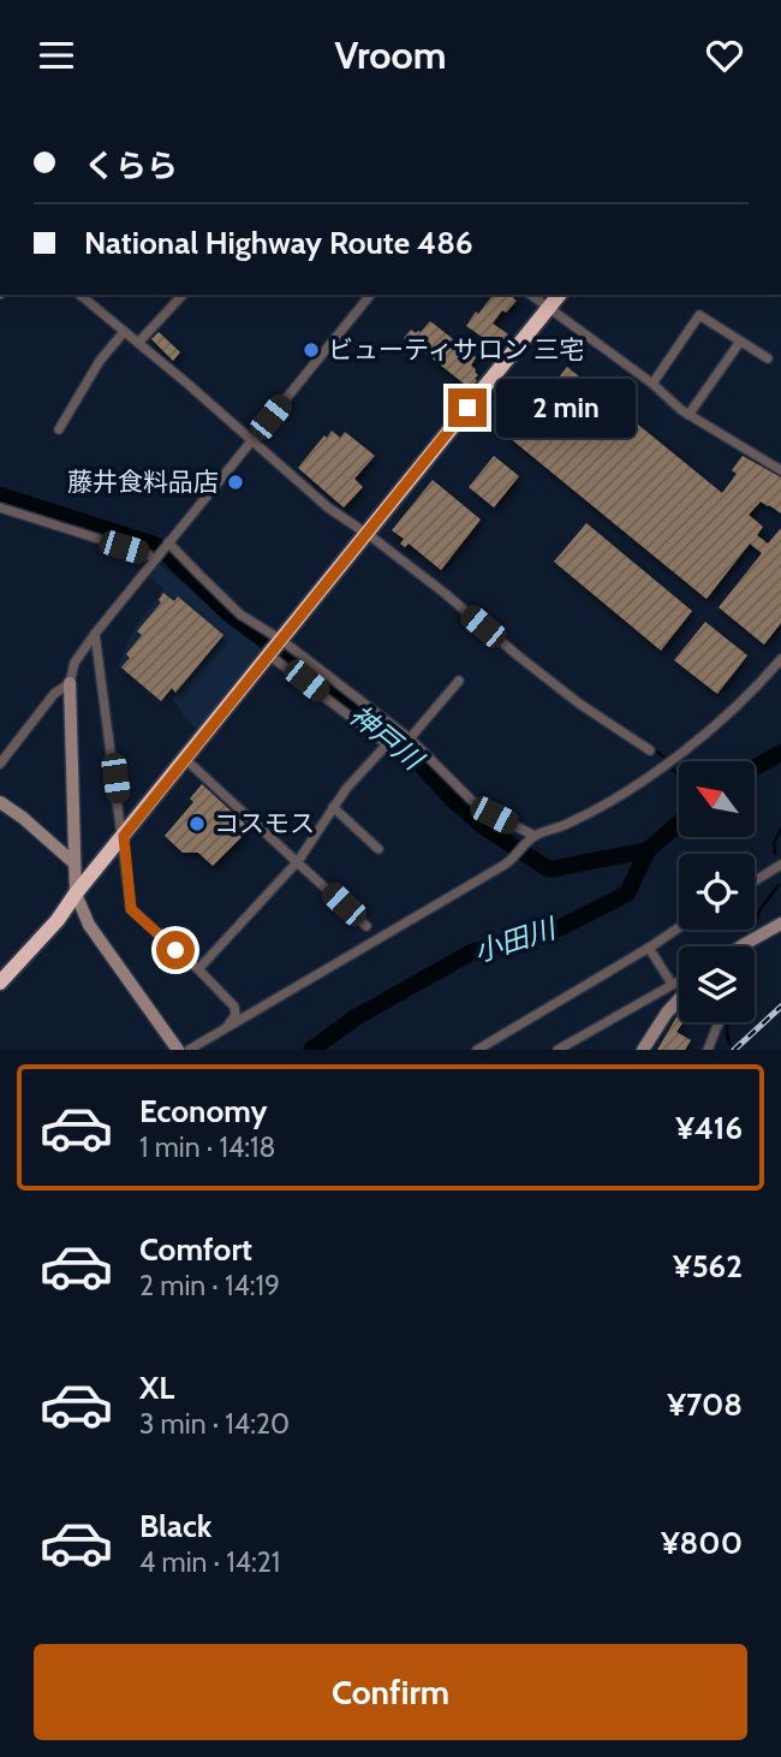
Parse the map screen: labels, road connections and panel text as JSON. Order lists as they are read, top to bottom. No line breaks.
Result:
{"water":["神戸川","小田川"],"places":["ビューティサロン 三宅","藤井食料品店","コスモス"],"north":"top left","page":{"header":"Vroom","banner":["くらら","National Highway Route 486"],"bubble":"2 min","list":[{"name":"Economy","note":"1 min · 14:18","value":"¥416"},{"name":"Comfort","note":"2 min · 14:19","value":"¥562"},{"name":"XL","note":"3 min · 14:20","value":"¥708"},{"name":"Black","note":"4 min · 14:21","value":"¥800"}],"buttons":"Confirm"}}
